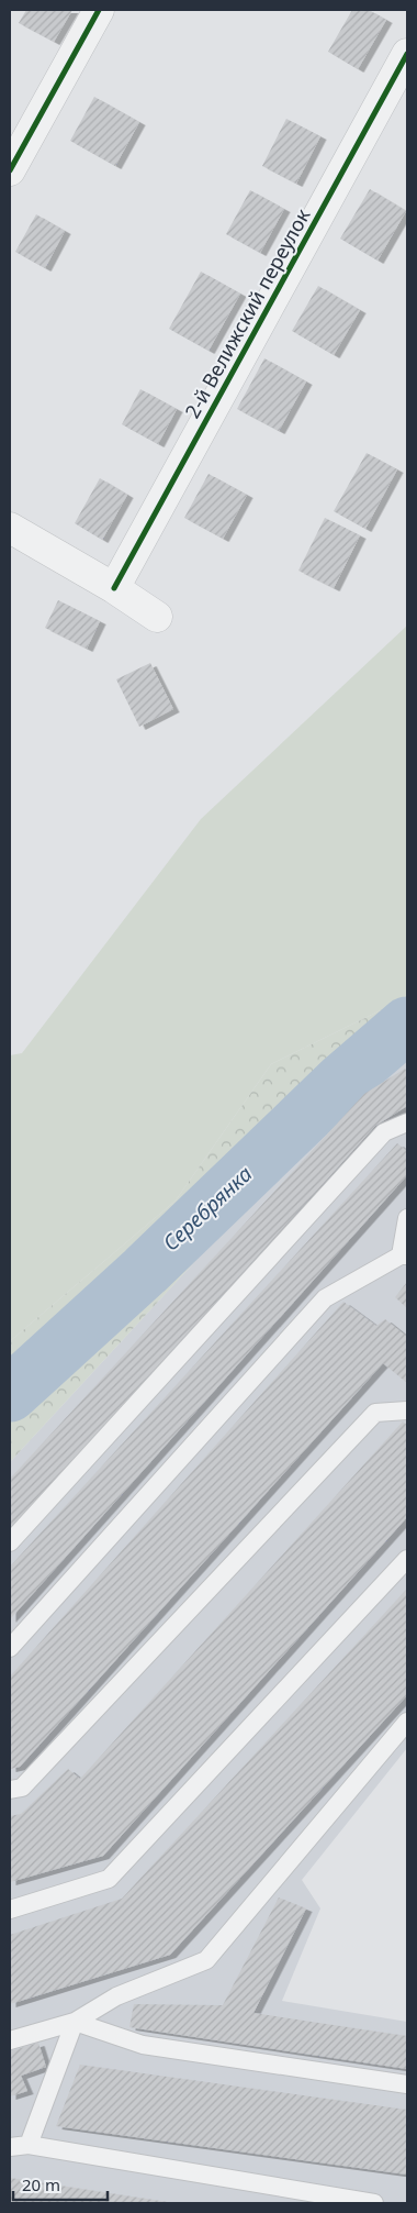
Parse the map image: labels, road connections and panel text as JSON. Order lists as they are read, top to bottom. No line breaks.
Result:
{"streets":{"street":["2-й Велижский переулок"]},"water":["Серебрянка"],"scale_bar":"20 m"}
